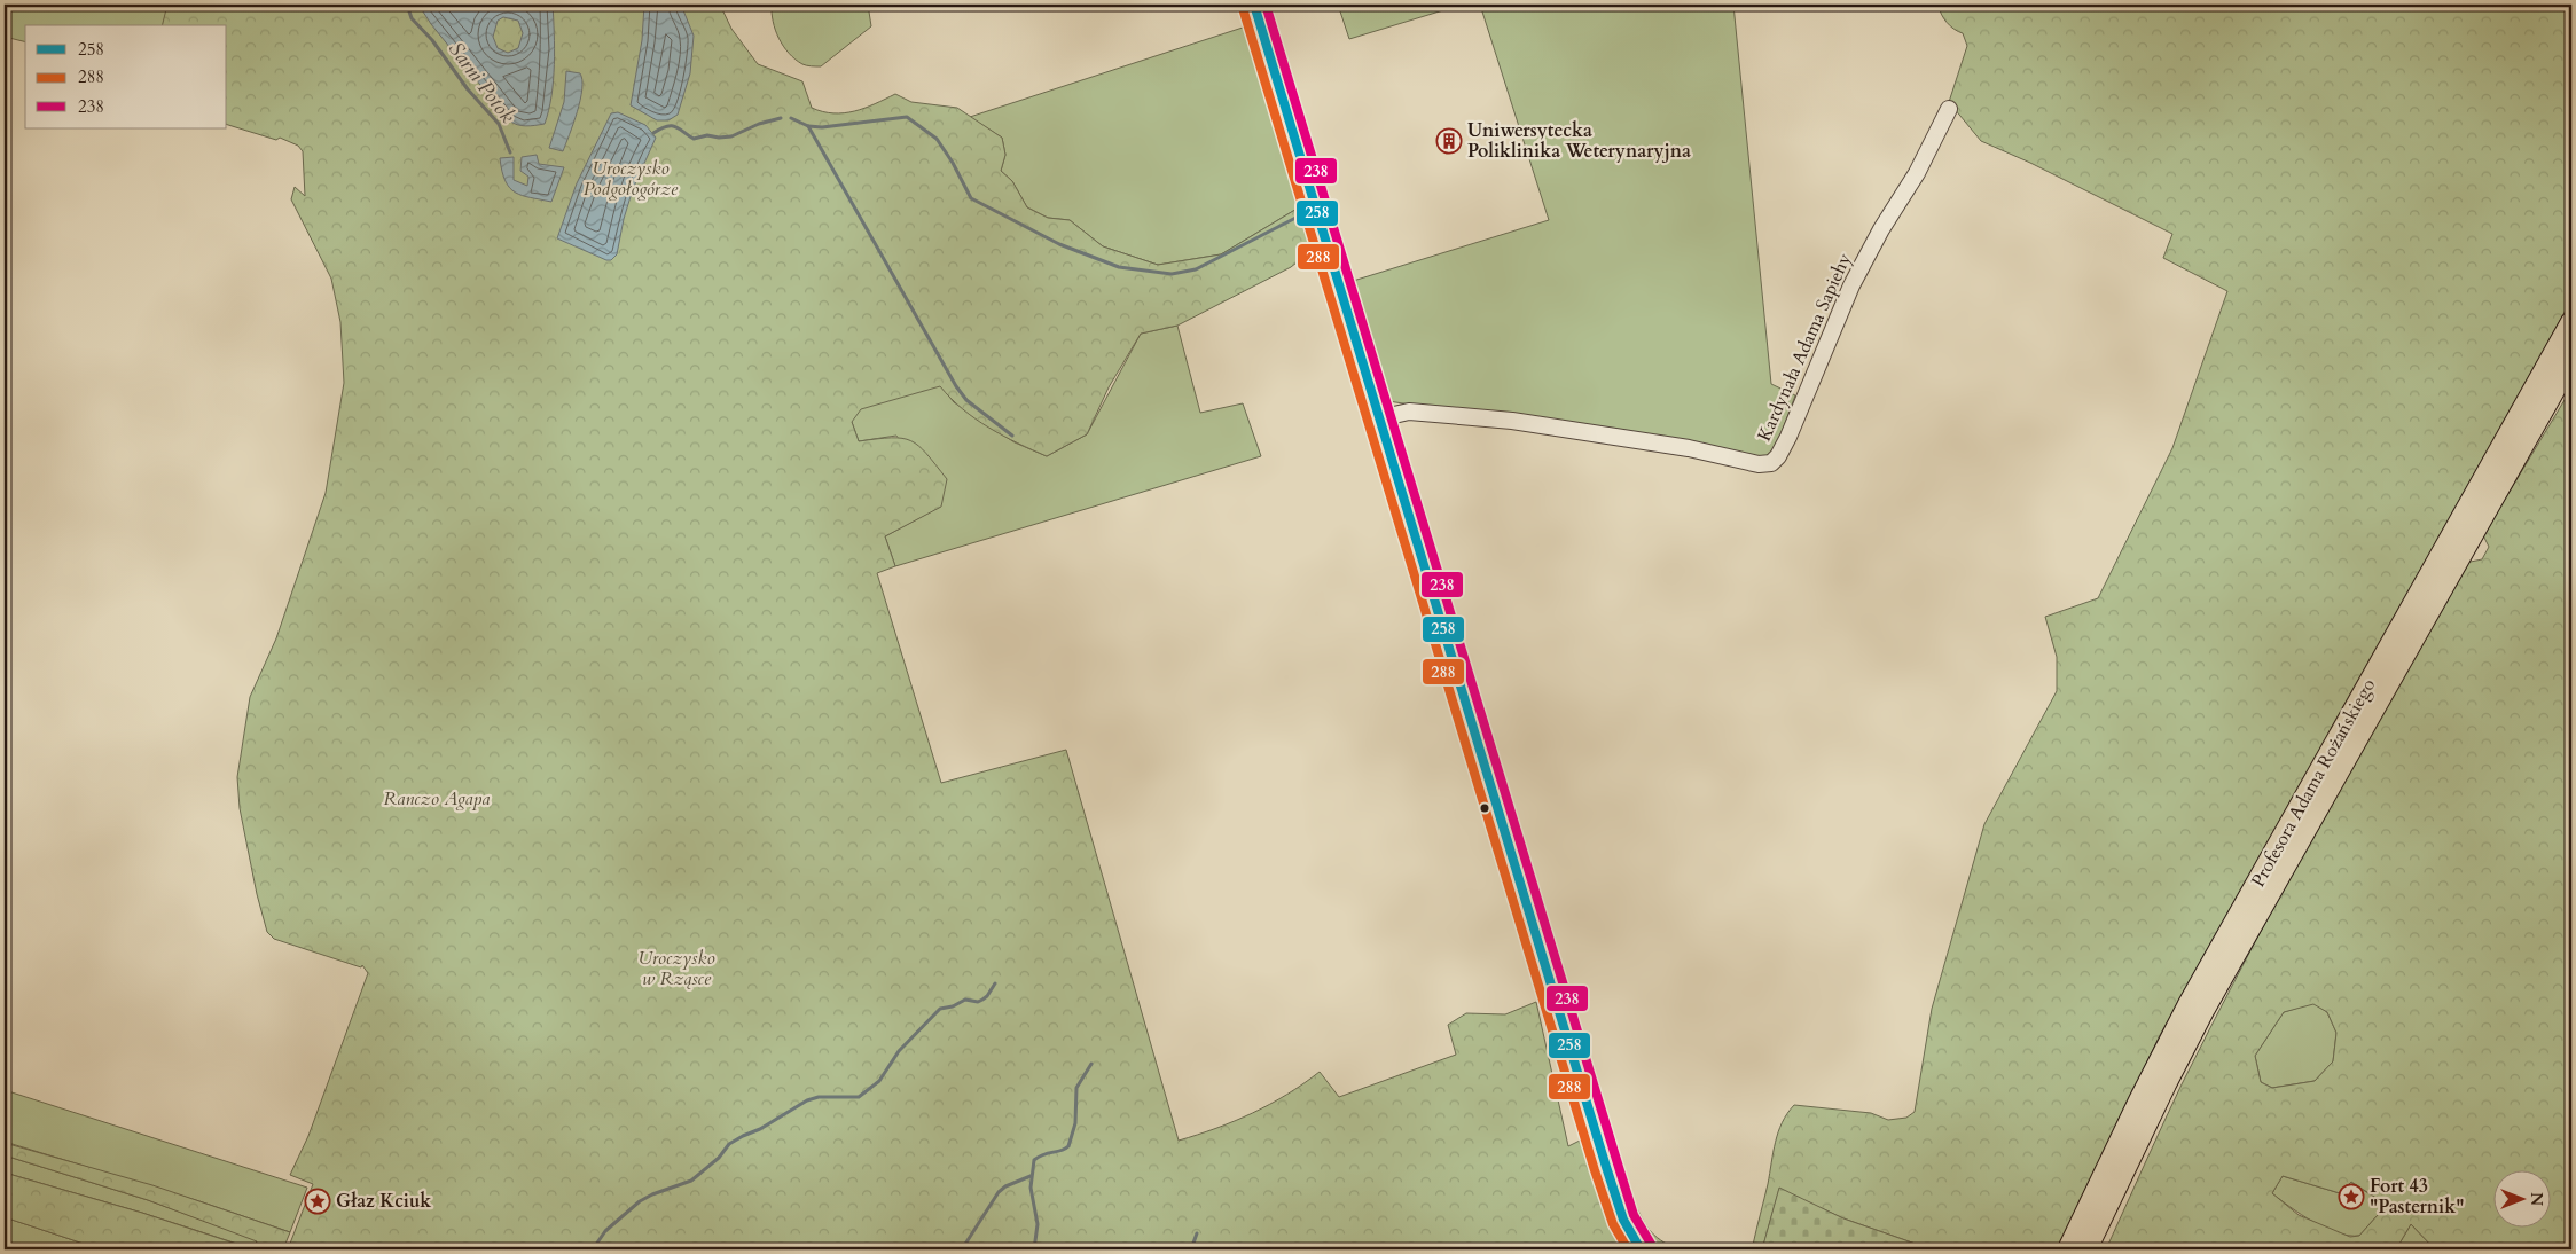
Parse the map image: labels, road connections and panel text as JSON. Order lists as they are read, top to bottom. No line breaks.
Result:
{"streets":{"main road":["Profesora Adama Rożańskiego"],"street":["Kardynała Adama Sapiehy"]},"water":["Sarni Potok"],"parks":["Uroczysko Podgołogórze","Ranczo Agapa","Uroczysko w Rząsce"],"places":{"building":["Uniwersytecka Poliklinika Weterynaryjna"],"place":["Fort 43 \"Pasternik\"","Głaz Kciuk"]},"lines":["transit line 258","transit line 238","transit line 288"],"legend":["258","288","238"],"north":"right"}
